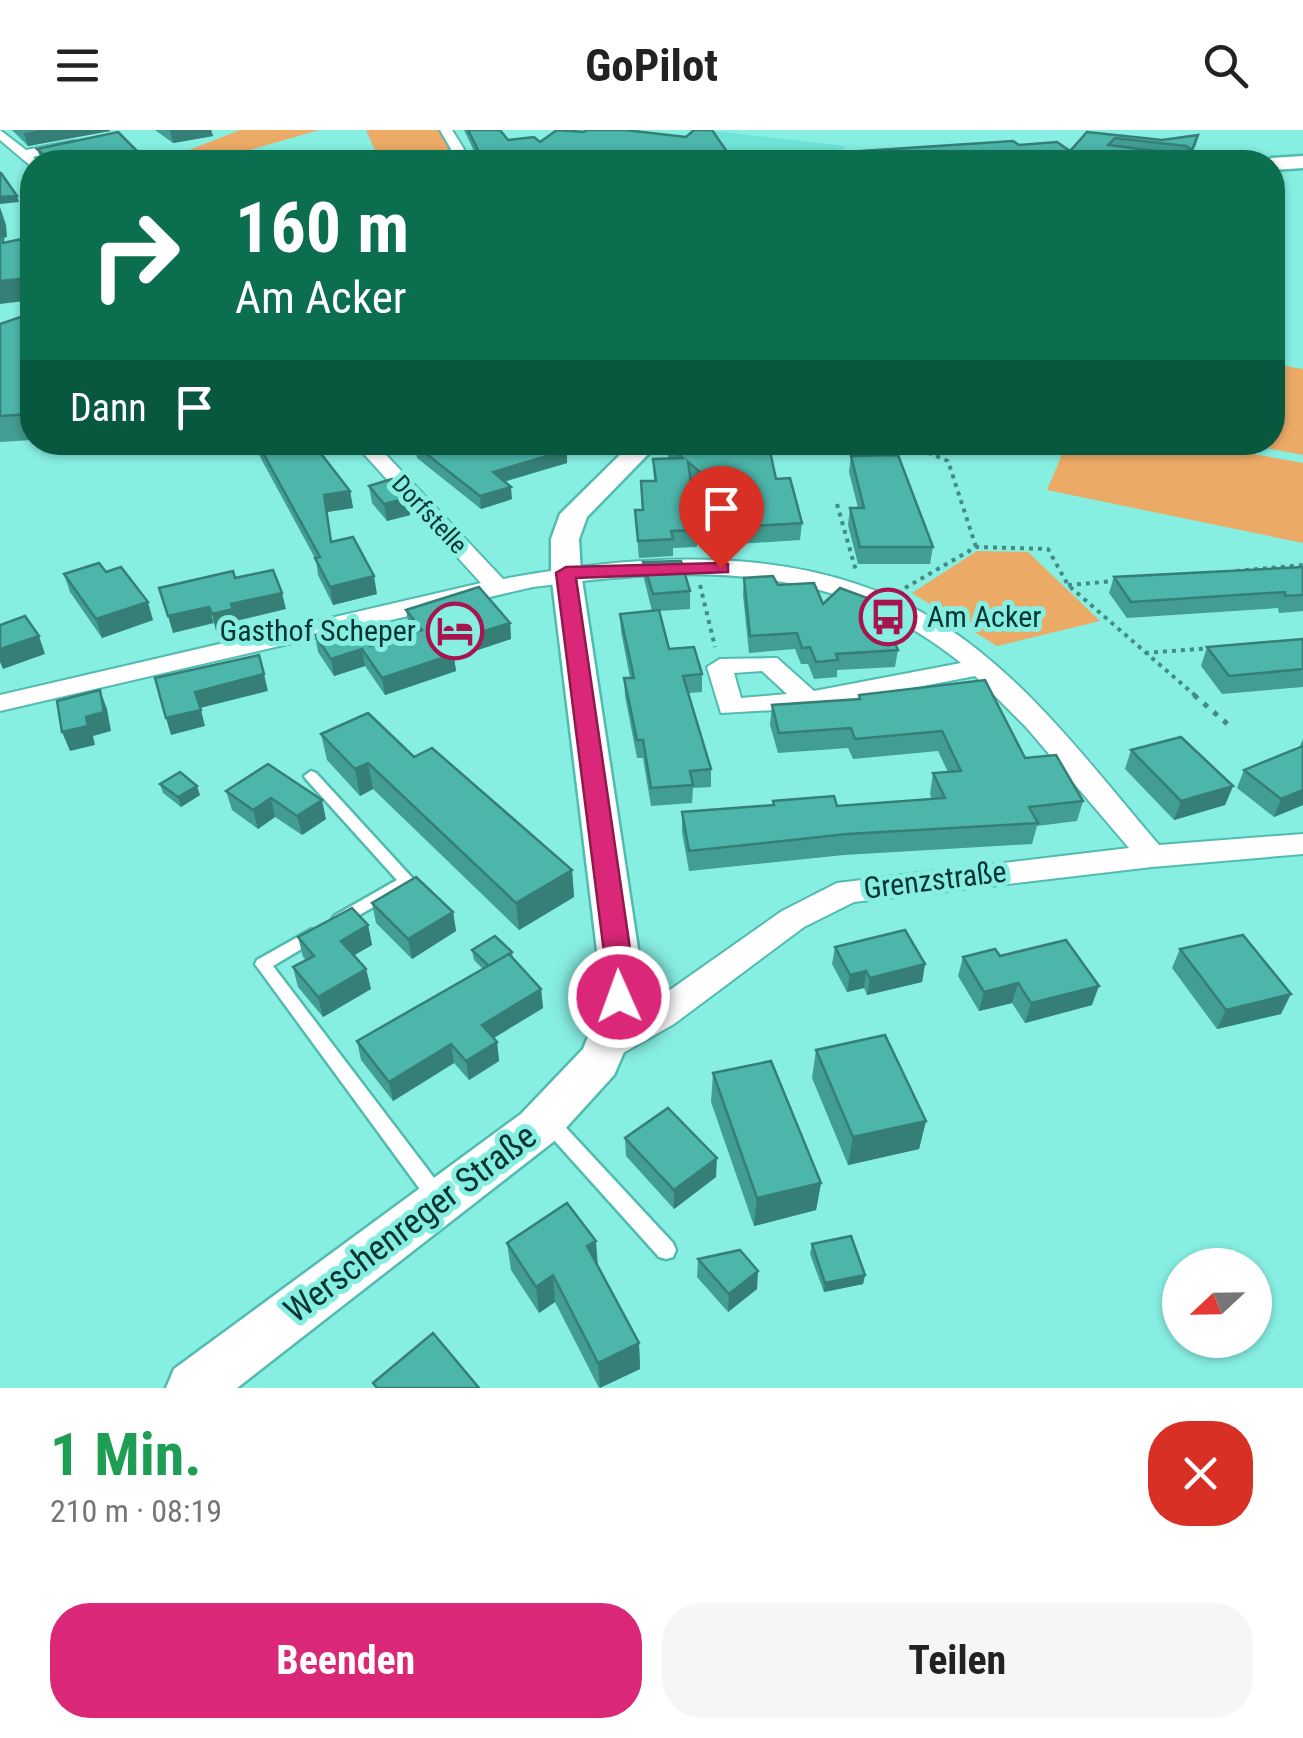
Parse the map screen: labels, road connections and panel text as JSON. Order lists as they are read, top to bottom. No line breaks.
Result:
{"streets":{"street":["Dorfstelle","Grenzstraße","Werschenreger Straße"]},"crossings":[["Grenzstraße","Werschenreger Straße"]],"places":{"bus stop":["Am Acker"],"hotel":["Gasthof Scheper"]},"north":"left","page":{"header":"GoPilot","turn":["160 m","Am Acker"],"then":"Dann","heading":["1 Min.","210 m · 08:19"],"buttons":["Beenden","Teilen"]}}
